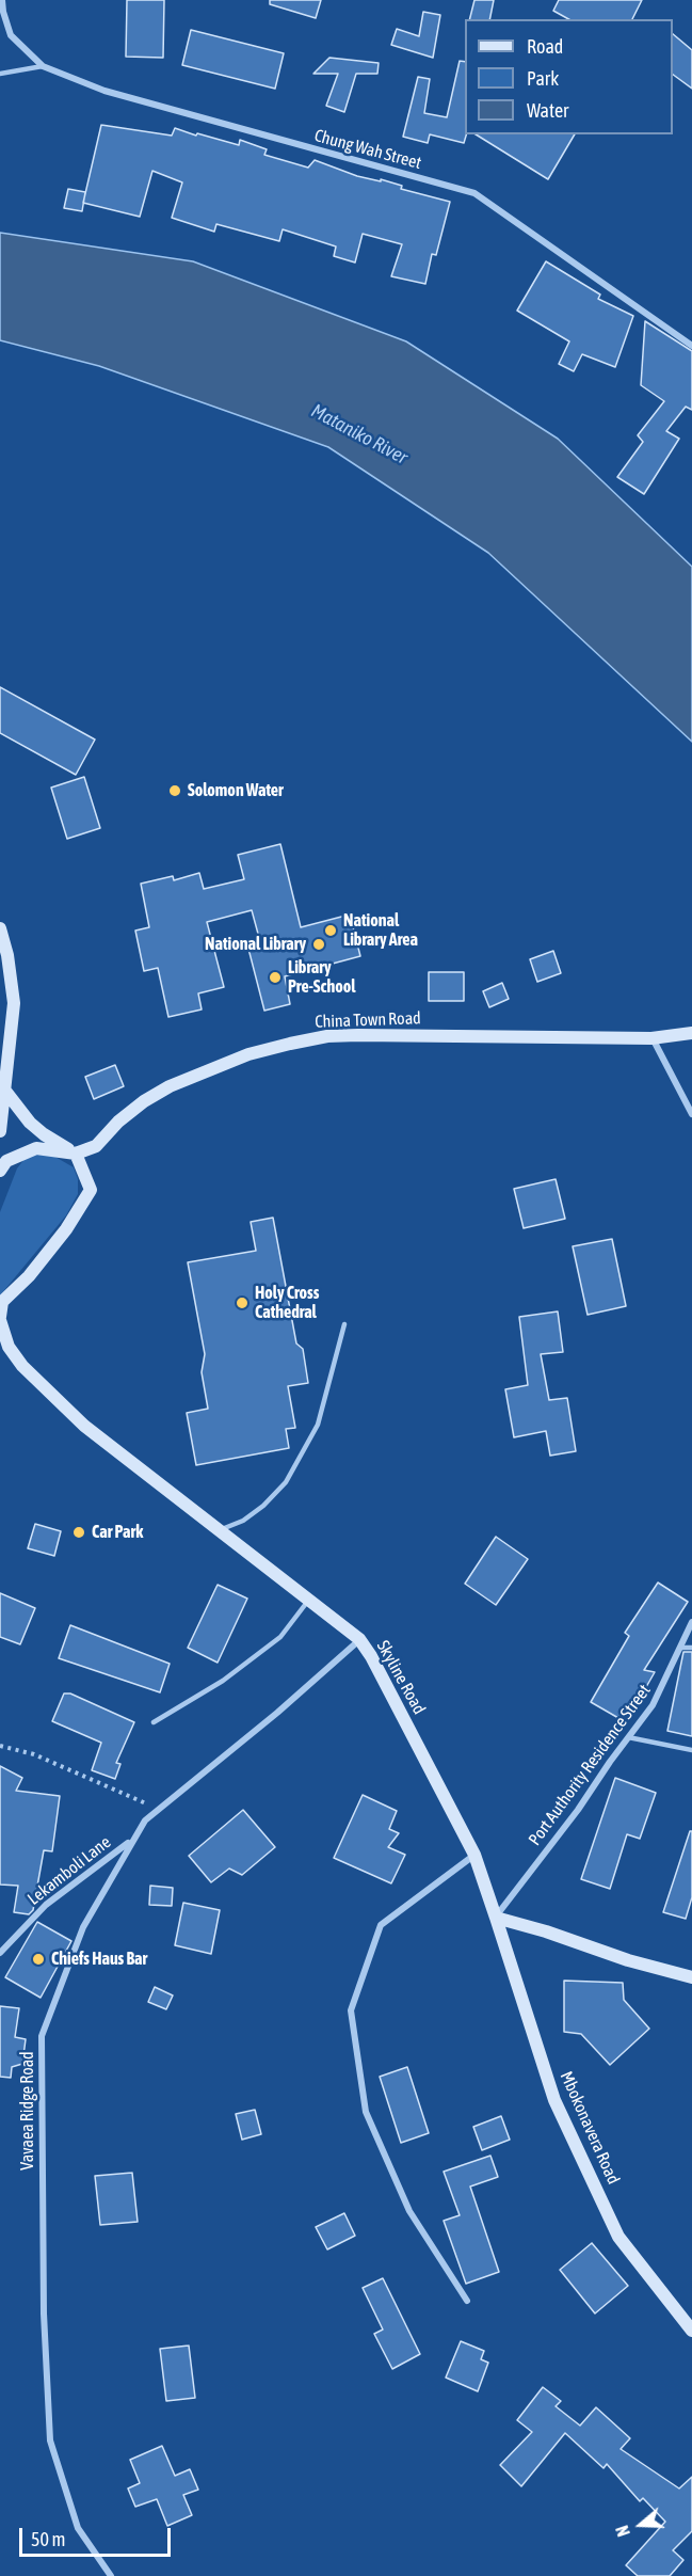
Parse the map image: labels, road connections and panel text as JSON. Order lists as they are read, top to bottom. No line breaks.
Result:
{"streets":{"street":["Chung Wah Street","China Town Road","Skyline Road","Port Authority Residence Street","Lekamboli Lane","Vavaea Ridge Road","Mbokonavera Road"]},"crossings":[["China Town Road","Skyline Road"],["Skyline Road","Port Authority Residence Street"],["Skyline Road","Vavaea Ridge Road"],["Skyline Road","Mbokonavera Road"],["Port Authority Residence Street","Mbokonavera Road"],["Lekamboli Lane","Vavaea Ridge Road"]],"water":["Mataniko River"],"places":["Solomon Water","National Library Area","National Library","Library Pre-School","Holy Cross Cathedral","Car Park","Chiefs Haus Bar"],"legend":["Road","Park","Water"],"scale_bar":"50 m","north":"left"}
